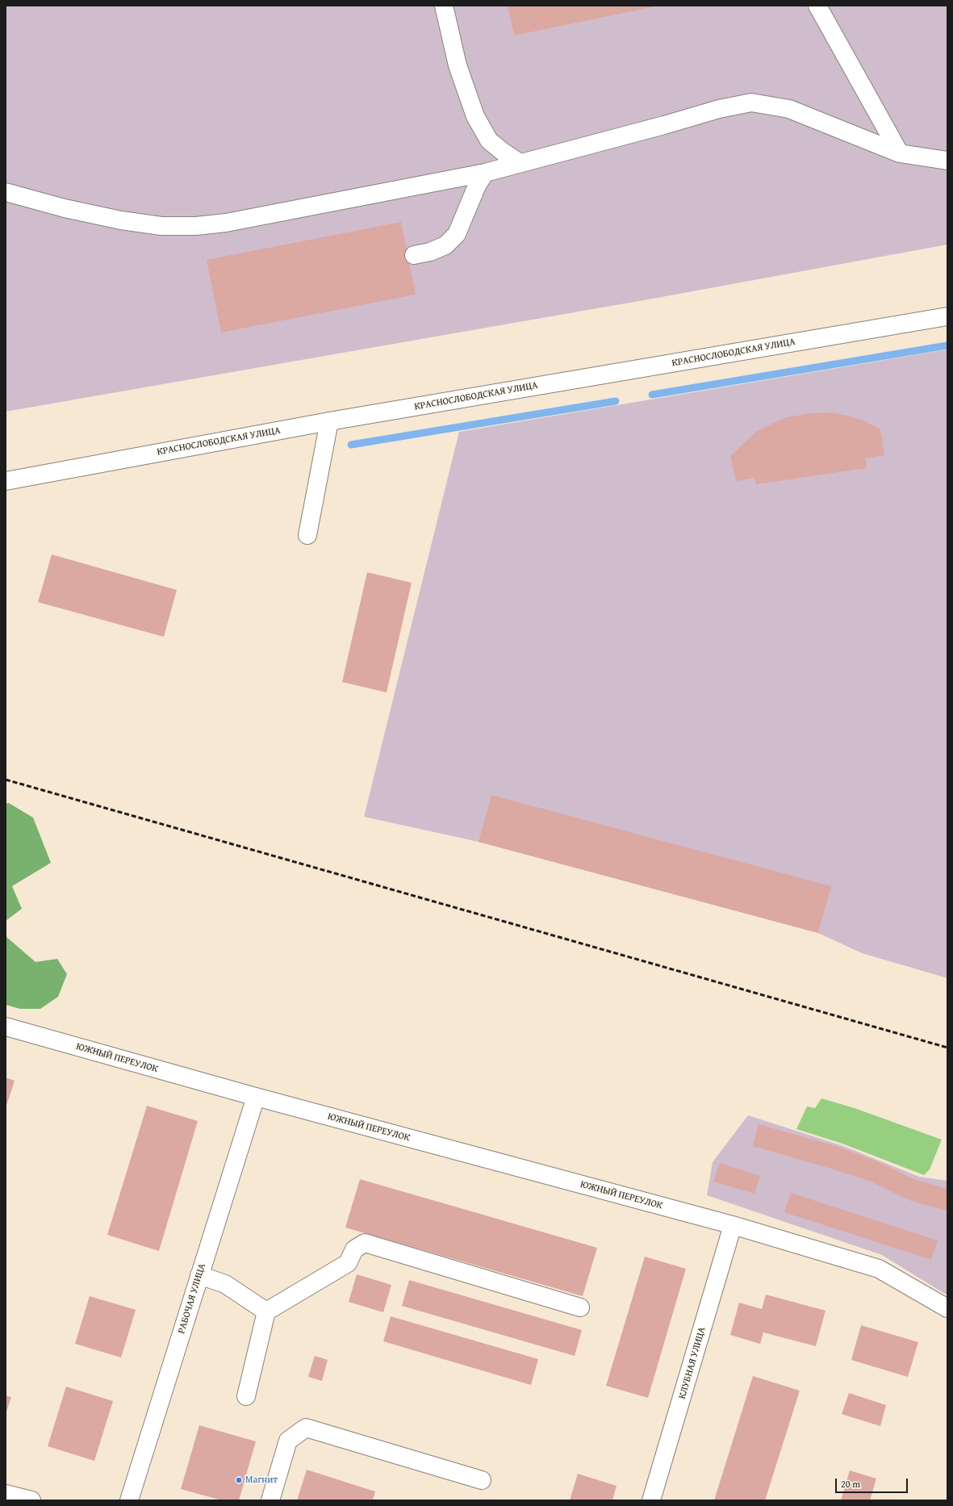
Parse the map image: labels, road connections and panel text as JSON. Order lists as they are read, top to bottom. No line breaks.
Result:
{"streets":{"street":["КРАСНОСЛОБОДСКАЯ УЛИЦА","ЮЖНЫЙ ПЕРЕУЛОК","РАБОЧАЯ УЛИЦА","КЛУБНАЯ УЛИЦА"]},"crossings":[["ЮЖНЫЙ ПЕРЕУЛОК","РАБОЧАЯ УЛИЦА"],["ЮЖНЫЙ ПЕРЕУЛОК","КЛУБНАЯ УЛИЦА"]],"places":["Магнит"],"scale_bar":"20 m"}
